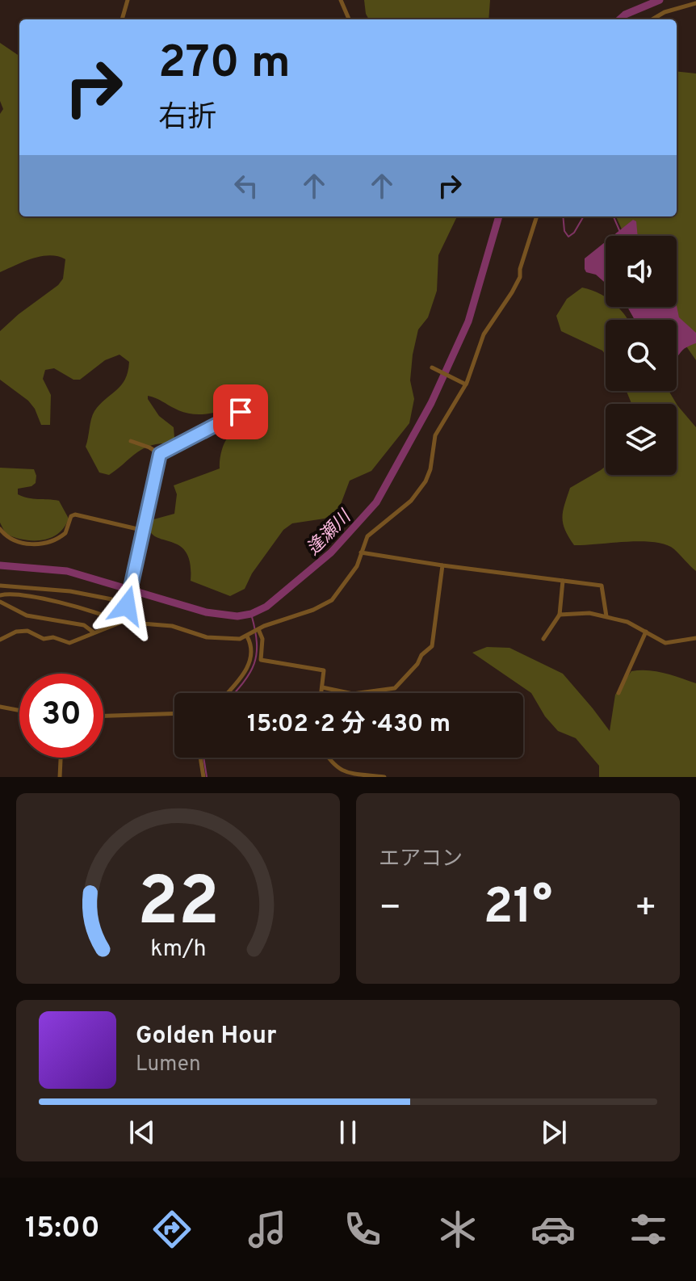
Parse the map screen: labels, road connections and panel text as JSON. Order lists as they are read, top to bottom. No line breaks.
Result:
{"water":["逢瀬川"],"page":{"turn":["270 m","右折"],"limit":"30","trip":"15:02 · 2 分 · 430 m","tile":"エアコン","heat":["−","21°","+"],"song":["Golden Hour","Lumen"],"tabs":"15:00","gauge":["22","km/h"]}}
